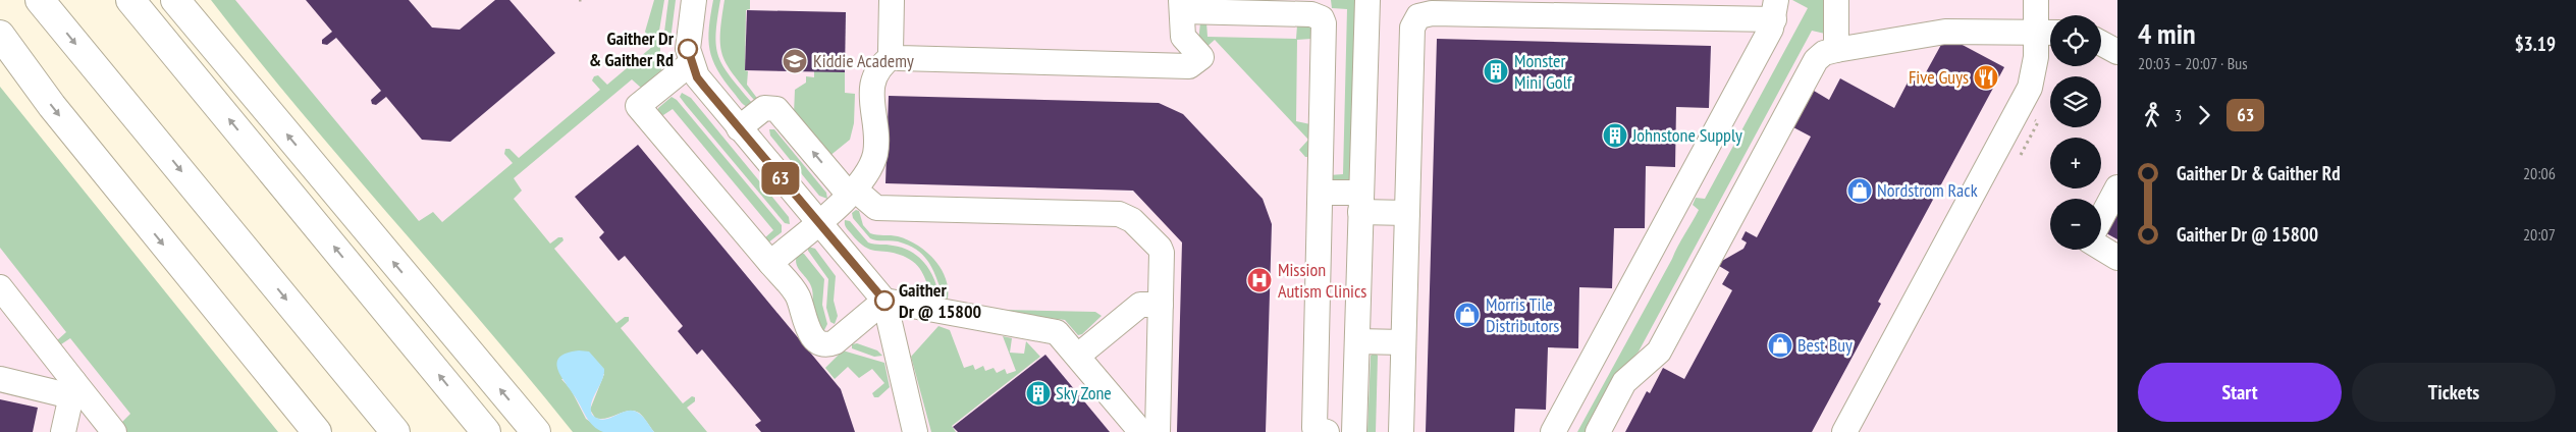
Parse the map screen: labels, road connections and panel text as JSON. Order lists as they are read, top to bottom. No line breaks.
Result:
{"places":{"other":["Gaither Dr & Gaither Rd","Gaither Dr @ 15800"],"school or university":["Kiddie Academy"],"building":["Monster Mini Golf","Johnstone Supply","Sky Zone"],"restaurant":["Five Guys"],"shop":["Nordstrom Rack","Morris Tile Distributors","Best Buy"],"hospital":["Mission Autism Clinics"]},"lines":["bus line 63"],"page":{"on_map":"63","heading":["4 min","20:03 – 20:07 · Bus","$3.19"],"map_buttons":["+","−"],"legs":["3","63"],"list":[{"name":"Gaither Dr & Gaither Rd","value":"20:06"},{"name":"Gaither Dr @ 15800","value":"20:07"}],"buttons":["Start","Tickets"]}}
